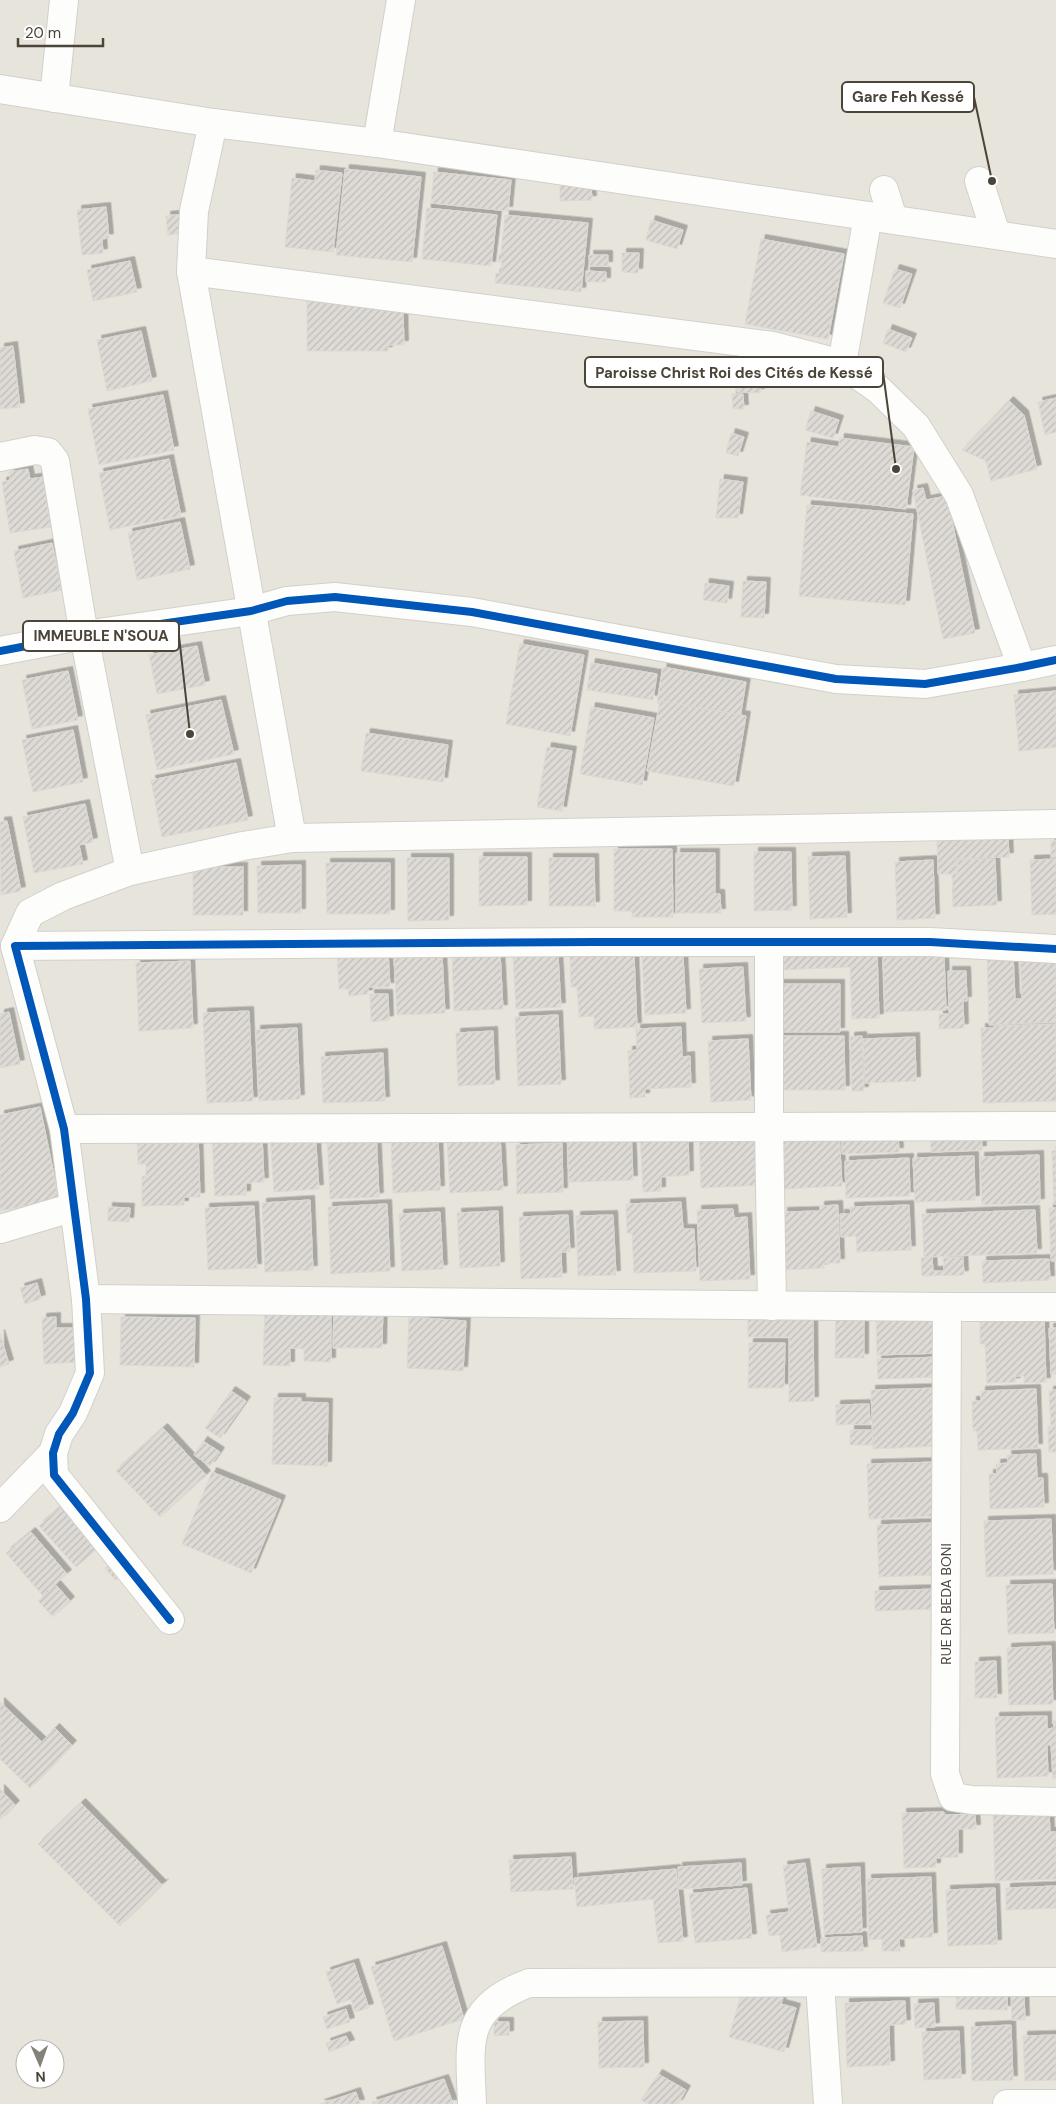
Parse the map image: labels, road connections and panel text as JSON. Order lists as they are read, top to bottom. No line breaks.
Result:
{"streets":{"street":["RUE DR BEDA BONI"]},"places":["Gare Feh Kessé","Paroisse Christ Roi des Cités de Kessé","IMMEUBLE N'SOUA"],"scale_bar":"20 m","north":"bottom"}
